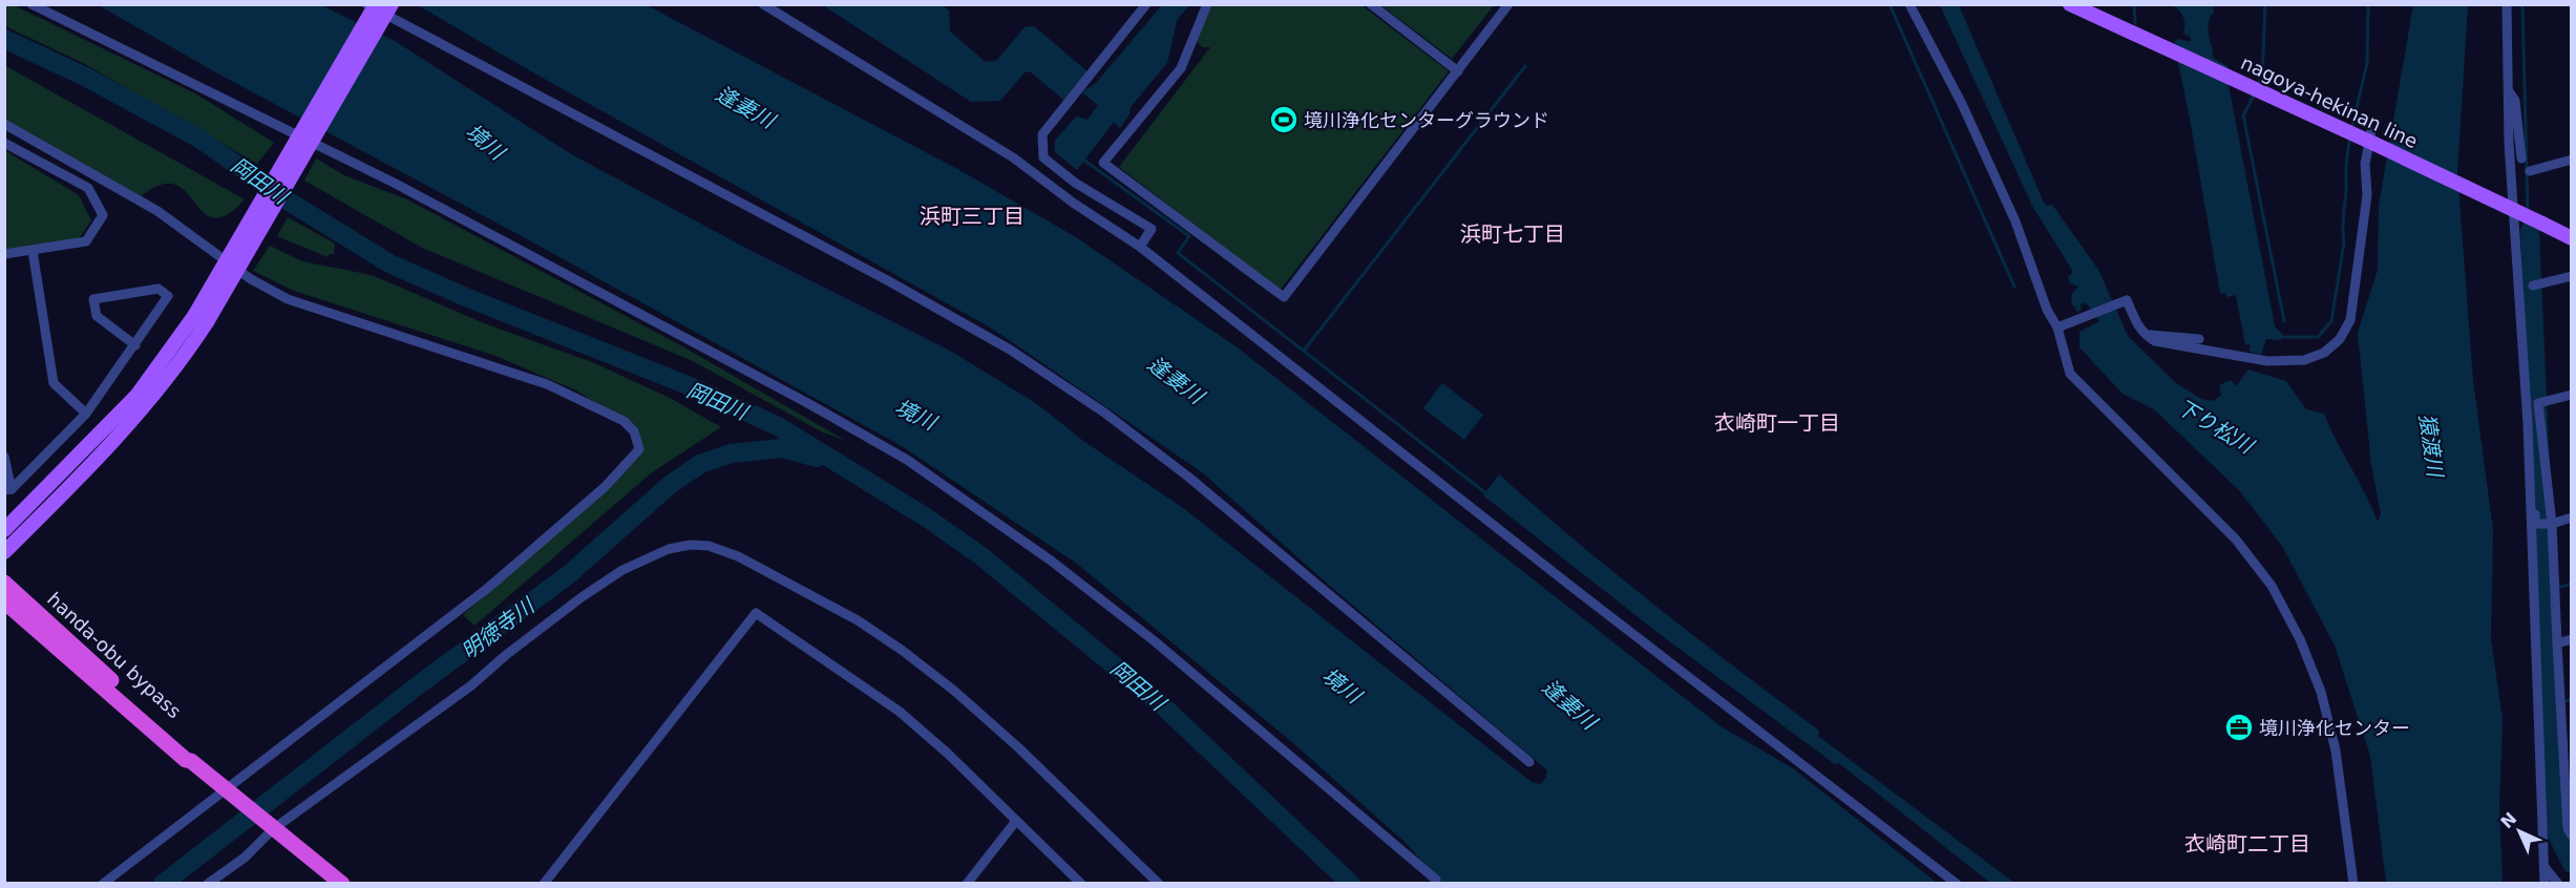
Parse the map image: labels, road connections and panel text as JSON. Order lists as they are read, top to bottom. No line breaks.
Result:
{"streets":{"highway":["handa-obu bypass"],"main road":["nagoya-hekinan line"]},"districts":["浜町三丁目","浜町七丁目","衣崎町一丁目","衣崎町二丁目"],"water":["逢妻川","境川","岡田川","下り松川","猿渡川","明徳寺川"],"places":{"sports":["境川浄化センターグラウンド"],"office":["境川浄化センター"]},"north":"top left"}
